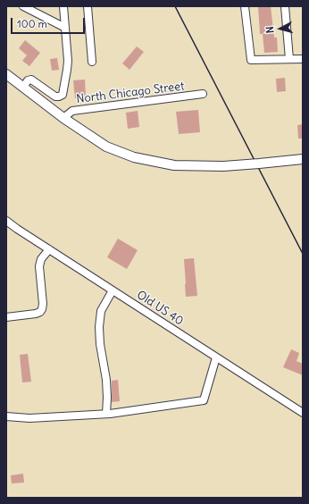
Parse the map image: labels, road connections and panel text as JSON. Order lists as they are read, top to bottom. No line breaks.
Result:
{"streets":{"street":["North Chicago Street","Old US 40"]},"scale_bar":"100 m","north":"left"}
